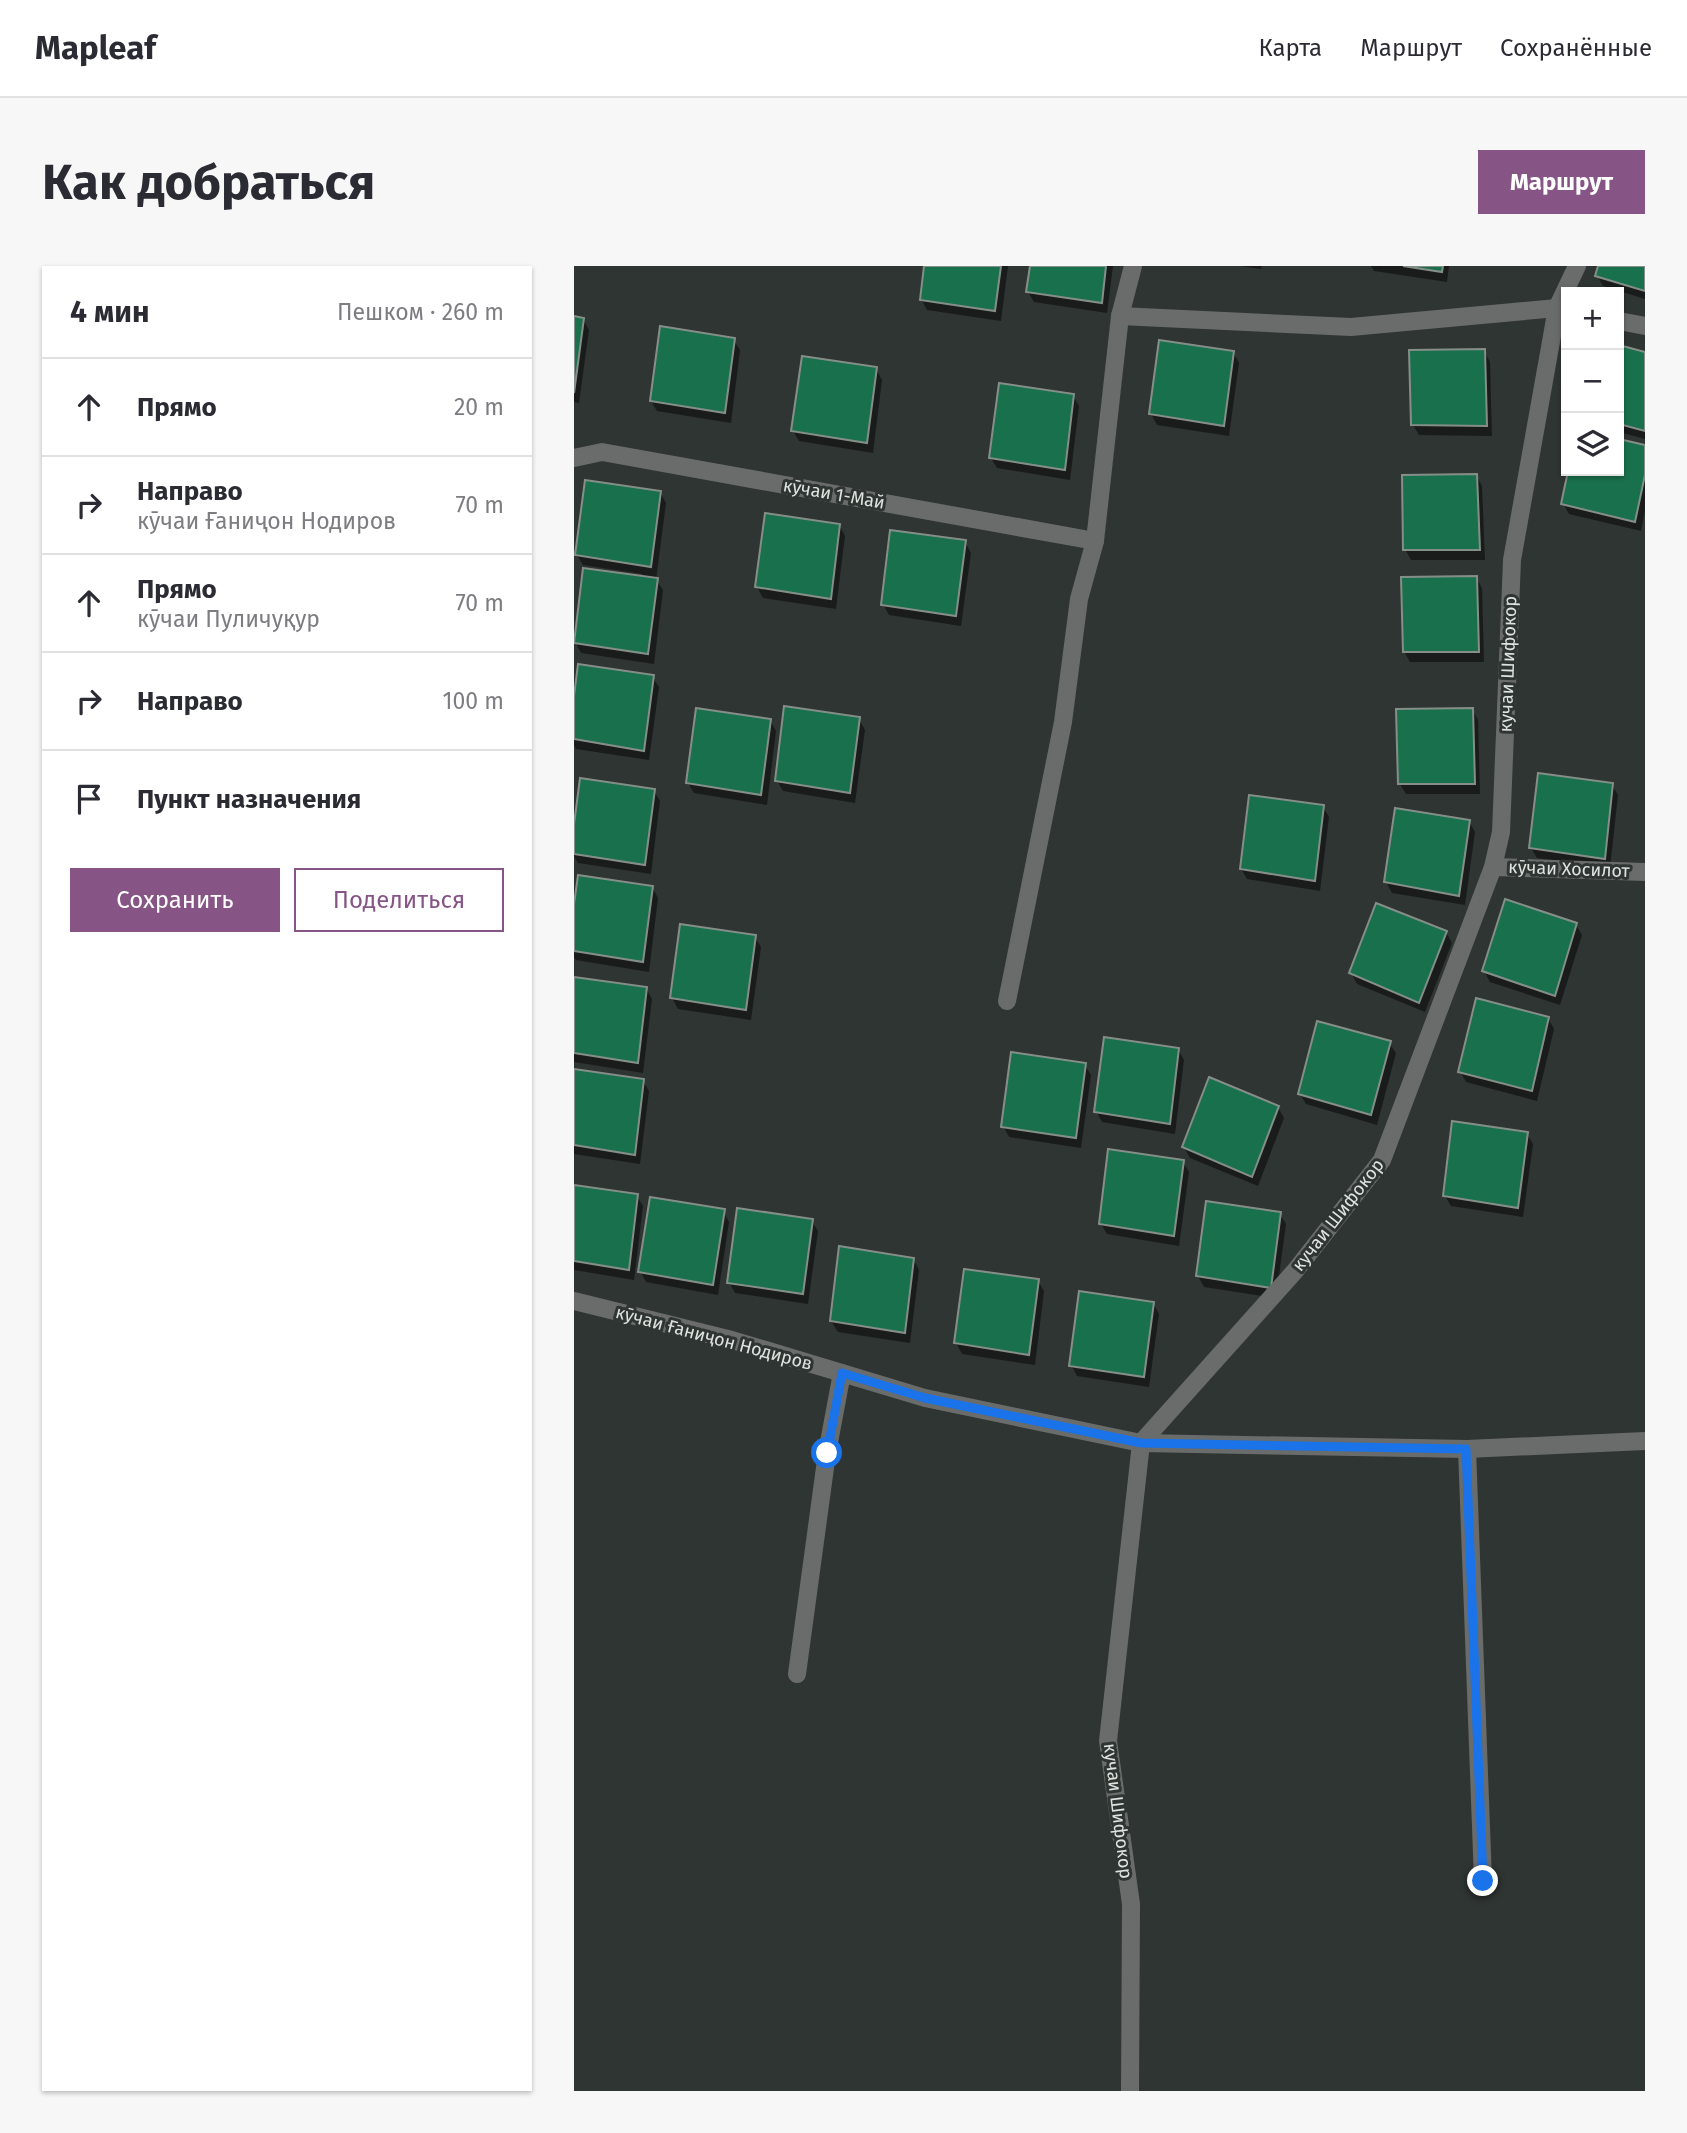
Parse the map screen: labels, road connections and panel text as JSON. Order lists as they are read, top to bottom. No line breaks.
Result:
{"streets":{"street":["кӯчаи 1-Май","кучаи Шифокор","кӯчаи Хосилот","кӯчаи Ғаниҷон Нодиров"]},"crossings":[["кучаи Шифокор","кӯчаи Хосилот"],["кучаи Шифокор","кӯчаи Ғаниҷон Нодиров"]],"page":{"header":"Mapleaf","nav":["Карта","Маршрут","Сохранённые"],"buttons":["Маршрут",["Сохранить","Поделиться"]],"title":"Как добраться","heading":["4 мин","Пешком · 260 m"],"map_buttons":["+","−"],"list":[["Прямо","20 m"],["Направо","кӯчаи Ғаниҷон Нодиров","70 m"],["Прямо","кӯчаи Пуличуқур","70 m"],["Направо","100 m"],"Пункт назначения"]}}
